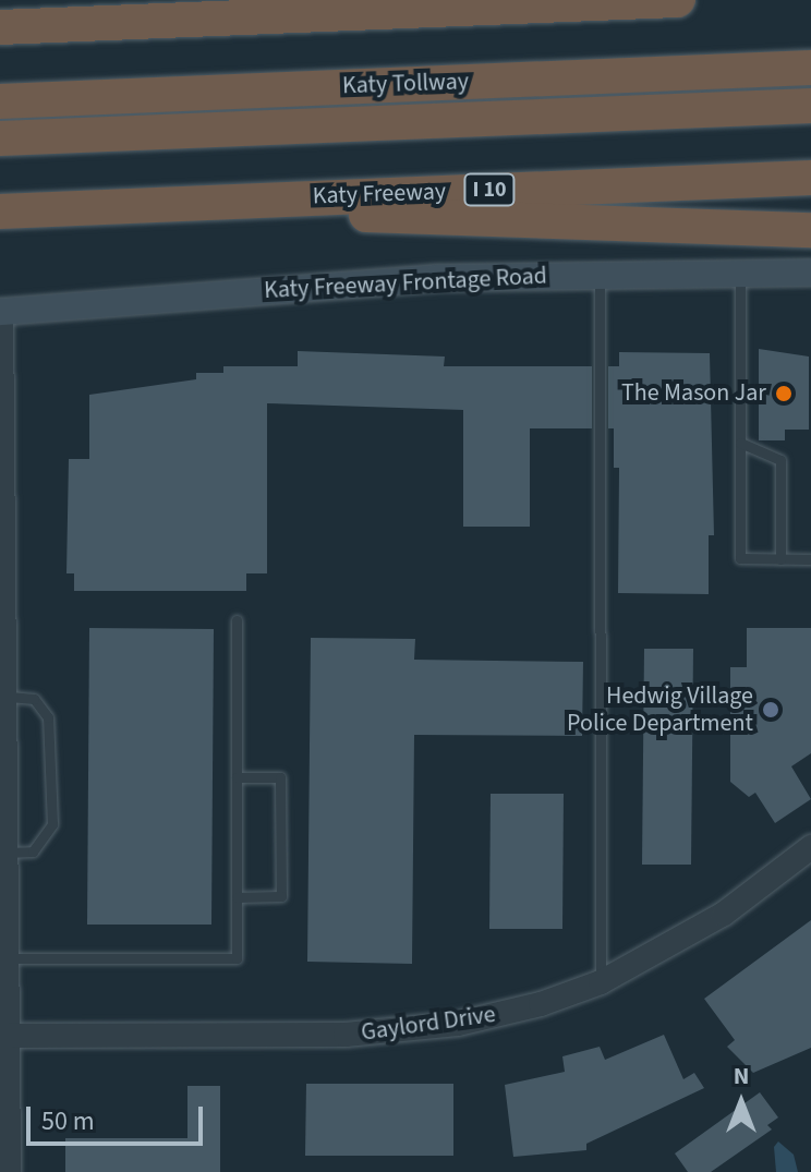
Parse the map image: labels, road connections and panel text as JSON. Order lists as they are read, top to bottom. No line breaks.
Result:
{"streets":{"highway":["Katy Tollway","I 10","Katy Freeway"],"main road":["Katy Freeway Frontage Road"],"street":["Gaylord Drive"]},"places":["The Mason Jar","Hedwig Village Police Department"],"scale_bar":"50 m","north":"top"}
